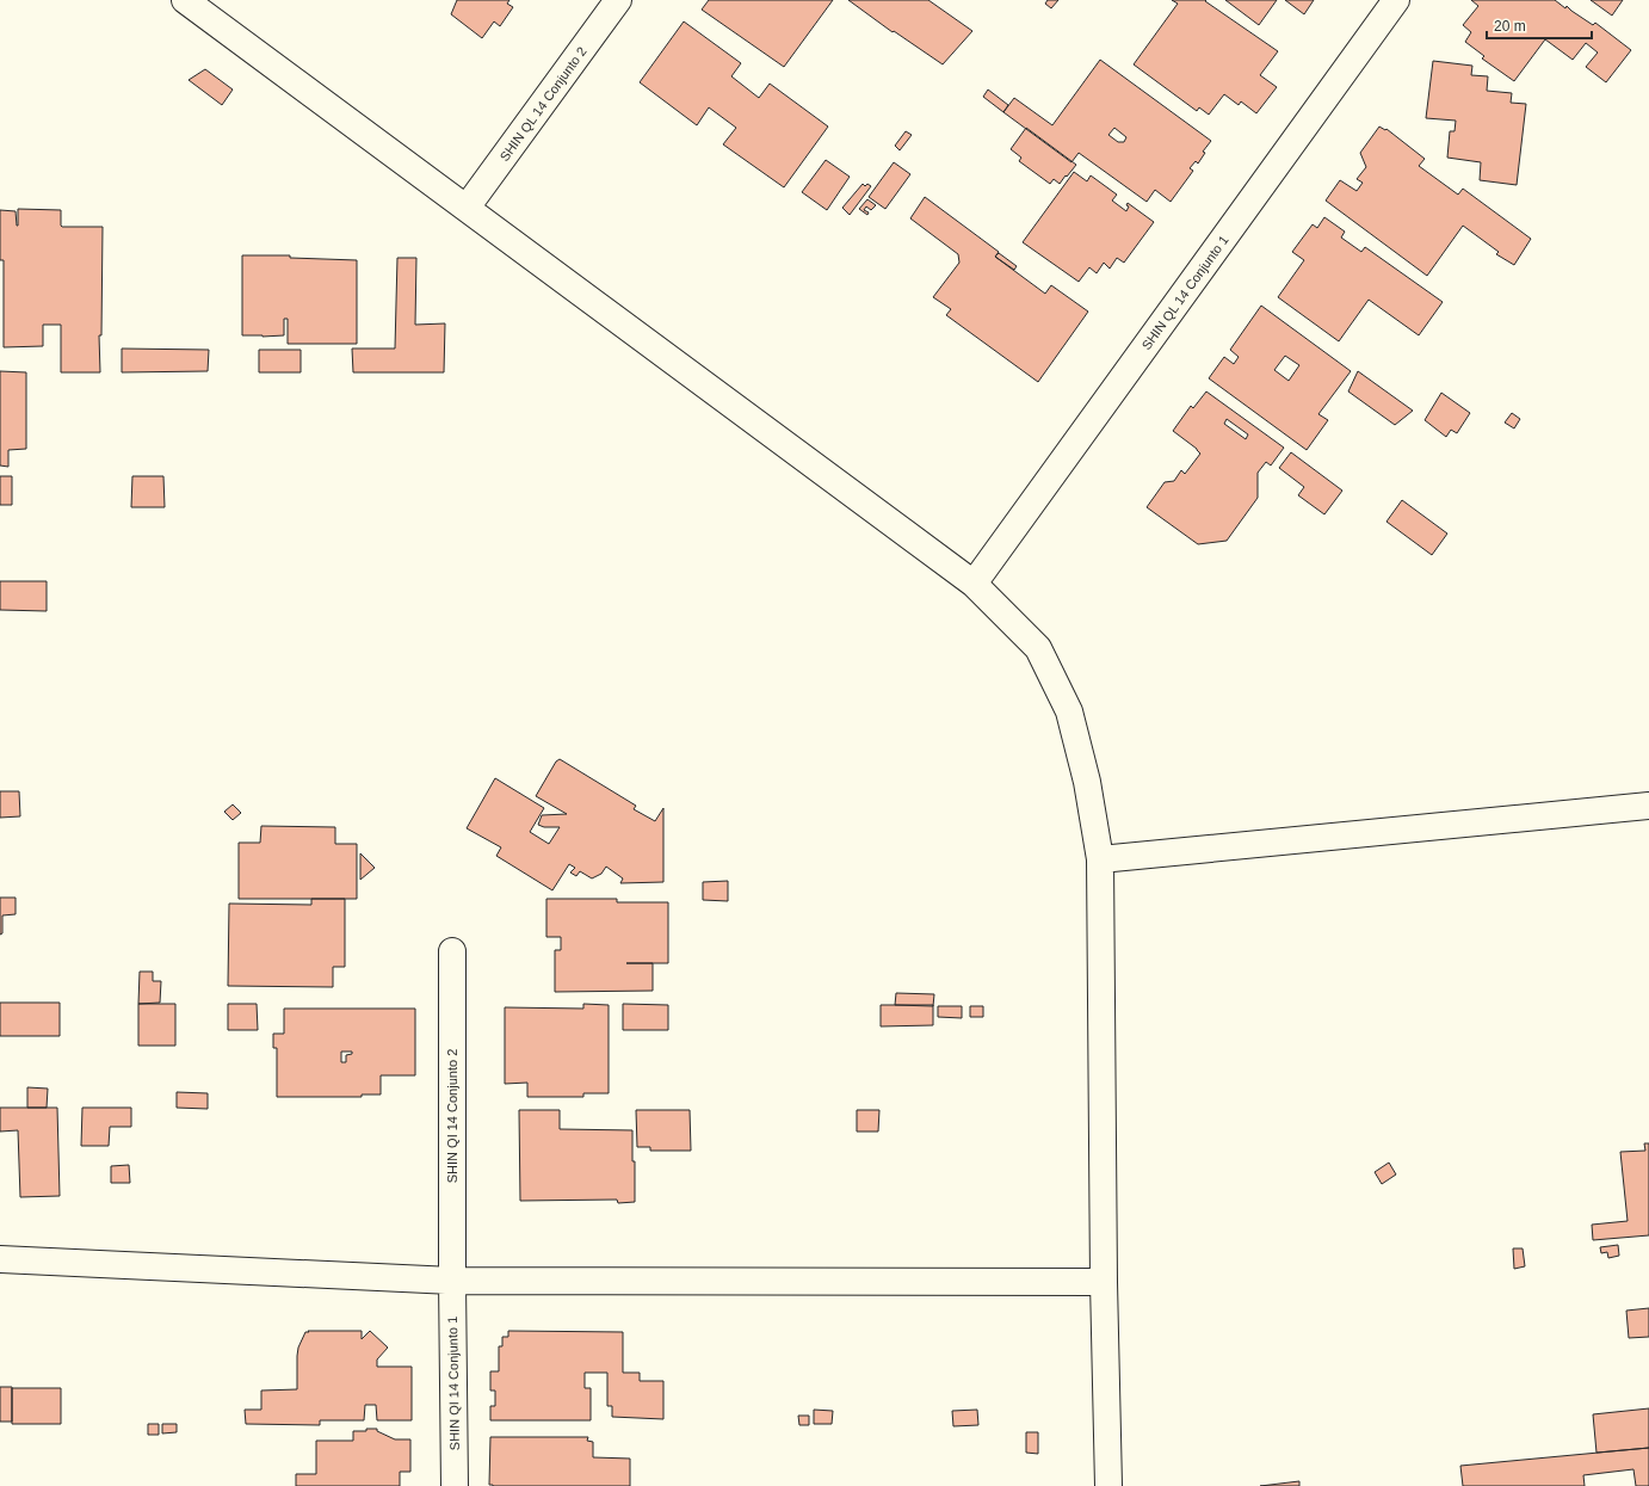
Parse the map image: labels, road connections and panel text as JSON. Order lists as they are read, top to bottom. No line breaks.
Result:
{"streets":{"street":["SHIN QL 14 Conjunto 2","SHIN QL 14 Conjunto 1","SHIN QI 14 Conjunto 2","SHIN QI 14 Conjunto 1"]},"crossings":[["SHIN QI 14 Conjunto 2","SHIN QI 14 Conjunto 1"]],"scale_bar":"20 m"}
